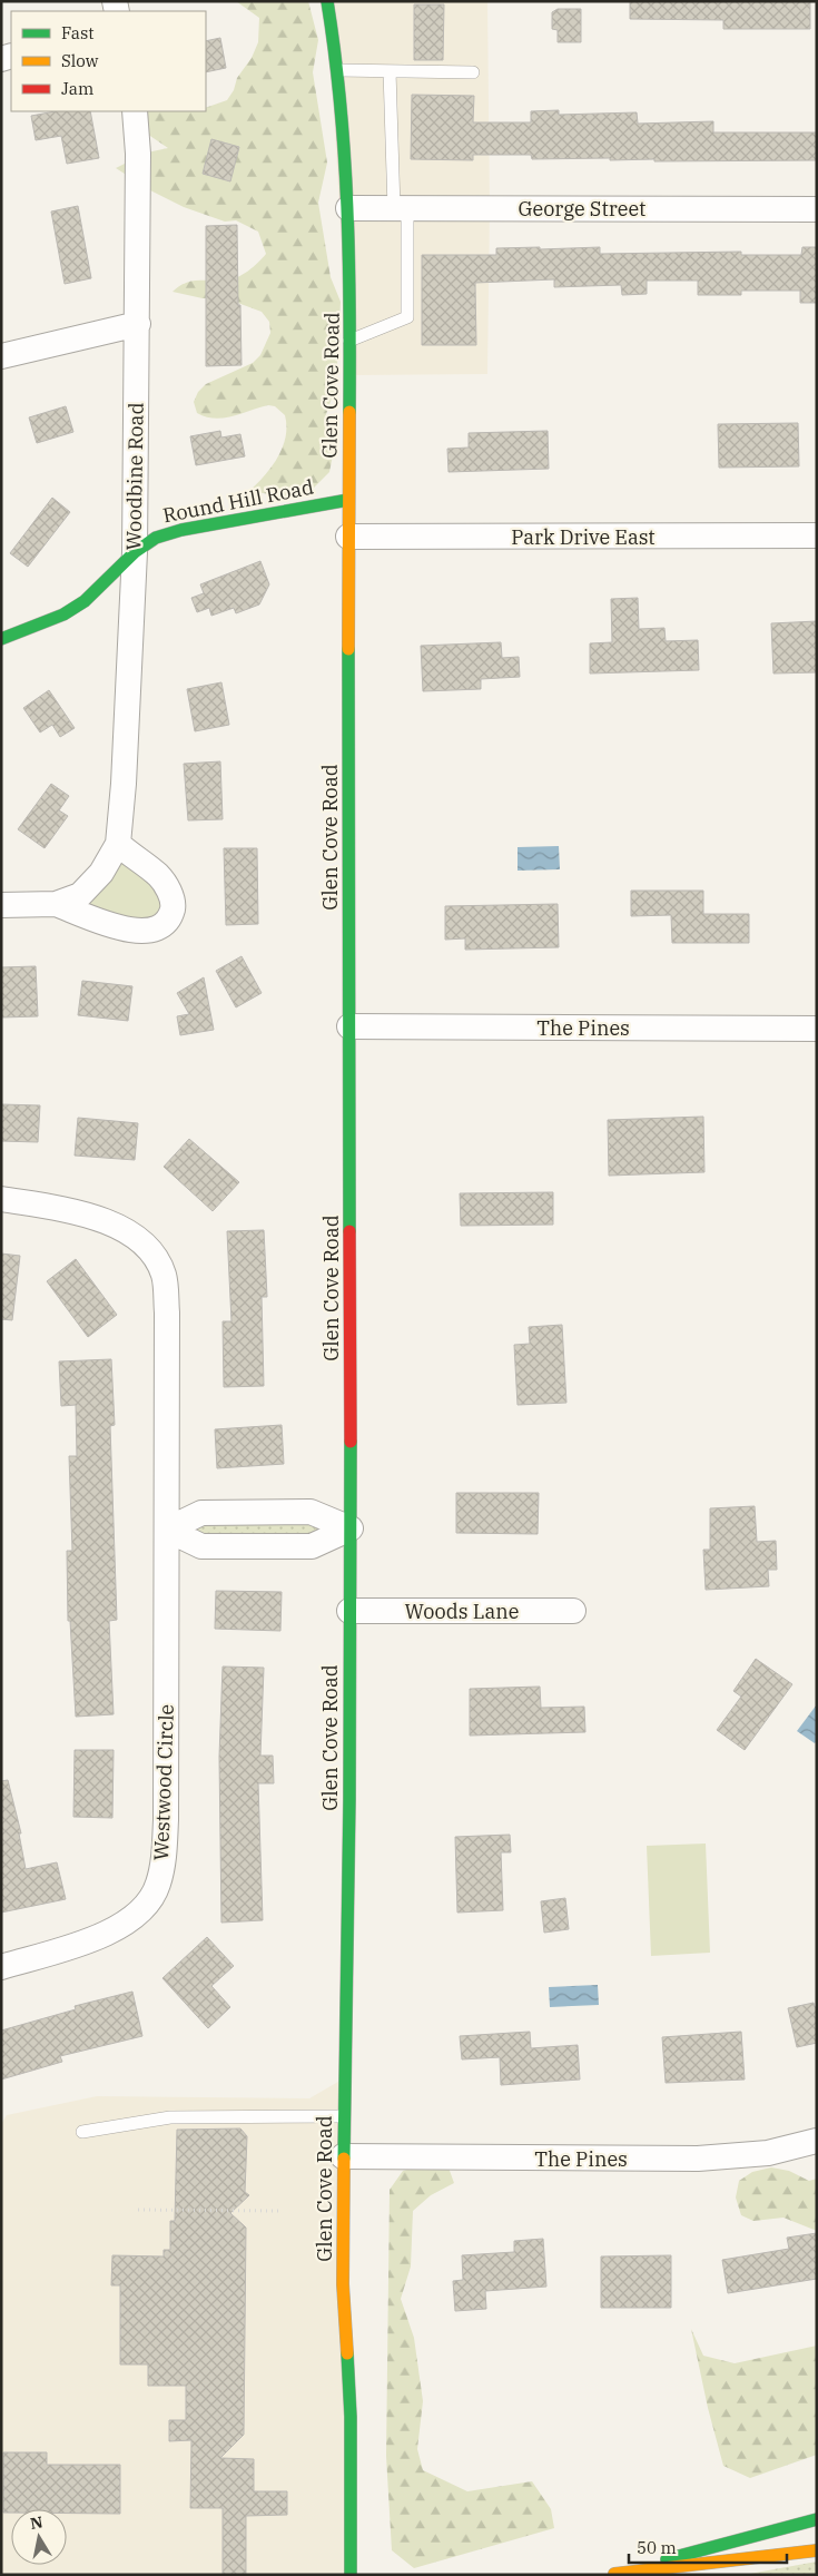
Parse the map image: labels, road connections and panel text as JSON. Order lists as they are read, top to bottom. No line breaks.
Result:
{"streets":{"main road":["Glen Cove Road","Round Hill Road"],"street":["George Street","Woodbine Road","Park Drive East","The Pines","Woods Lane","Westwood Circle"]},"crossings":[["George Street","Glen Cove Road"],["Glen Cove Road","Round Hill Road"],["Glen Cove Road","Park Drive East"],["Glen Cove Road","The Pines"],["Glen Cove Road","Woods Lane"],["Woodbine Road","Round Hill Road"]],"legend":["Fast","Slow","Jam"],"scale_bar":"50 m","north":"top"}
